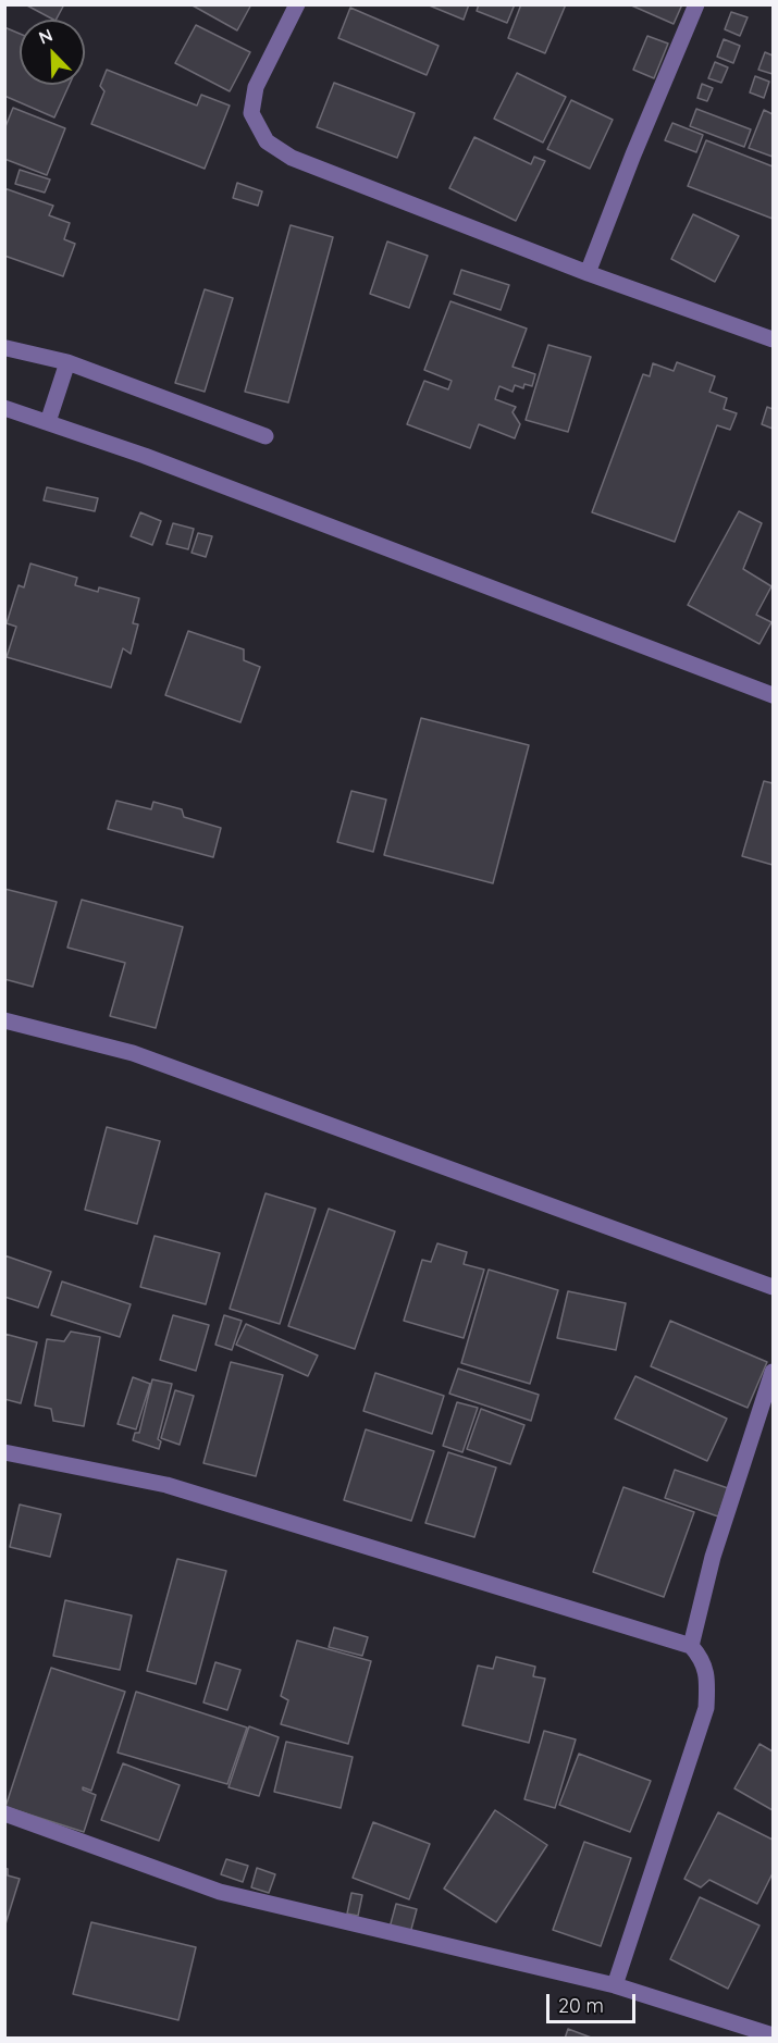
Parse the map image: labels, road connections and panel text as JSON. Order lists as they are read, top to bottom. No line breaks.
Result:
{"scale_bar":"20 m","north":"top left"}
